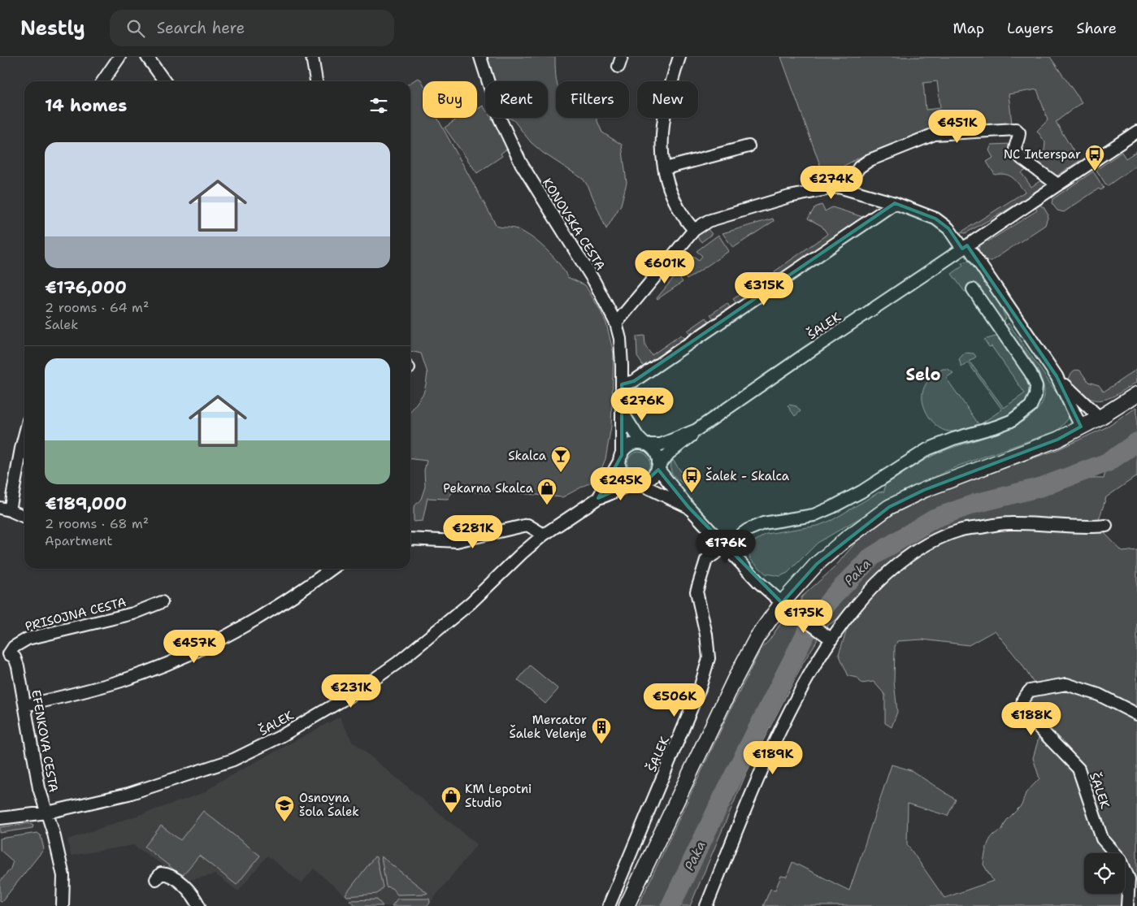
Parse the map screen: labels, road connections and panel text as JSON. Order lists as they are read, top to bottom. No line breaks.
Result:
{"streets":{"street":["KONOVSKA CESTA","ŠALEK","PRISOJNA CESTA","EFENKOVA CESTA"]},"crossings":[["ŠALEK","EFENKOVA CESTA"],["PRISOJNA CESTA","EFENKOVA CESTA"]],"districts":["Selo"],"water":["Paka"],"places":{"bus stop":["NC Interspar","Šalek - Skalca"],"bar":["Skalca"],"shop":["Pekarna Skalca","KM Lepotni Studio"],"building":["Mercator Šalek Velenje"],"school or university":["Osnovna šola Šalek"]},"page":{"header":"Nestly","search":"Search here","nav":["Map","Layers","Share"],"chip":["Buy","Rent","Filters","New"],"heading":"14 homes","price":["€451K","€274K","€601K","€315K","€276K","€245K","€281K","€176K","€175K","€457K","€231K","€506K","€188K","€189K"],"list":[{"name":"€176,000","note":"2 rooms · 64 m² · Šalek"},{"name":"€189,000","note":"2 rooms · 68 m² · Apartment"}]}}
